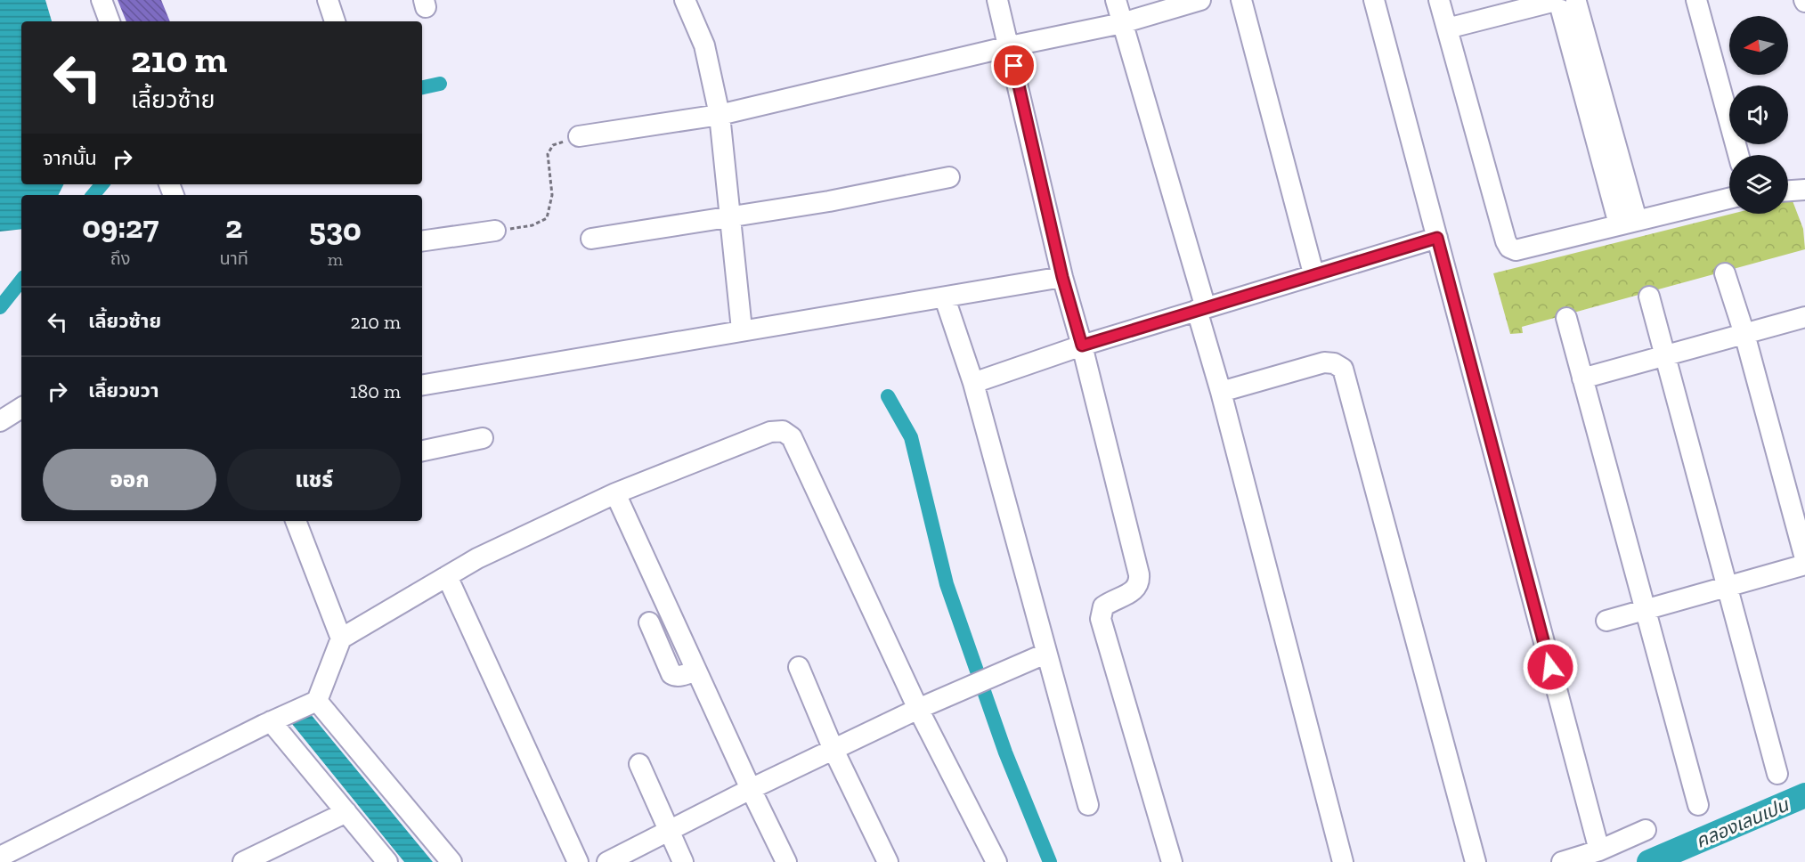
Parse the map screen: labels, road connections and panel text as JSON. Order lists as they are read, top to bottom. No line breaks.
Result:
{"water":["คลองเลนเปน"],"north":"left","page":{"turn":["210 m","เลี้ยวซ้าย"],"then":"จากนั้น","eta":["09:27","ถึง","2","นาที","530","m"],"list":[{"name":"เลี้ยวซ้าย","value":"210 m"},{"name":"เลี้ยวขวา","value":"180 m"}],"buttons":["ออก","แชร์"]}}
